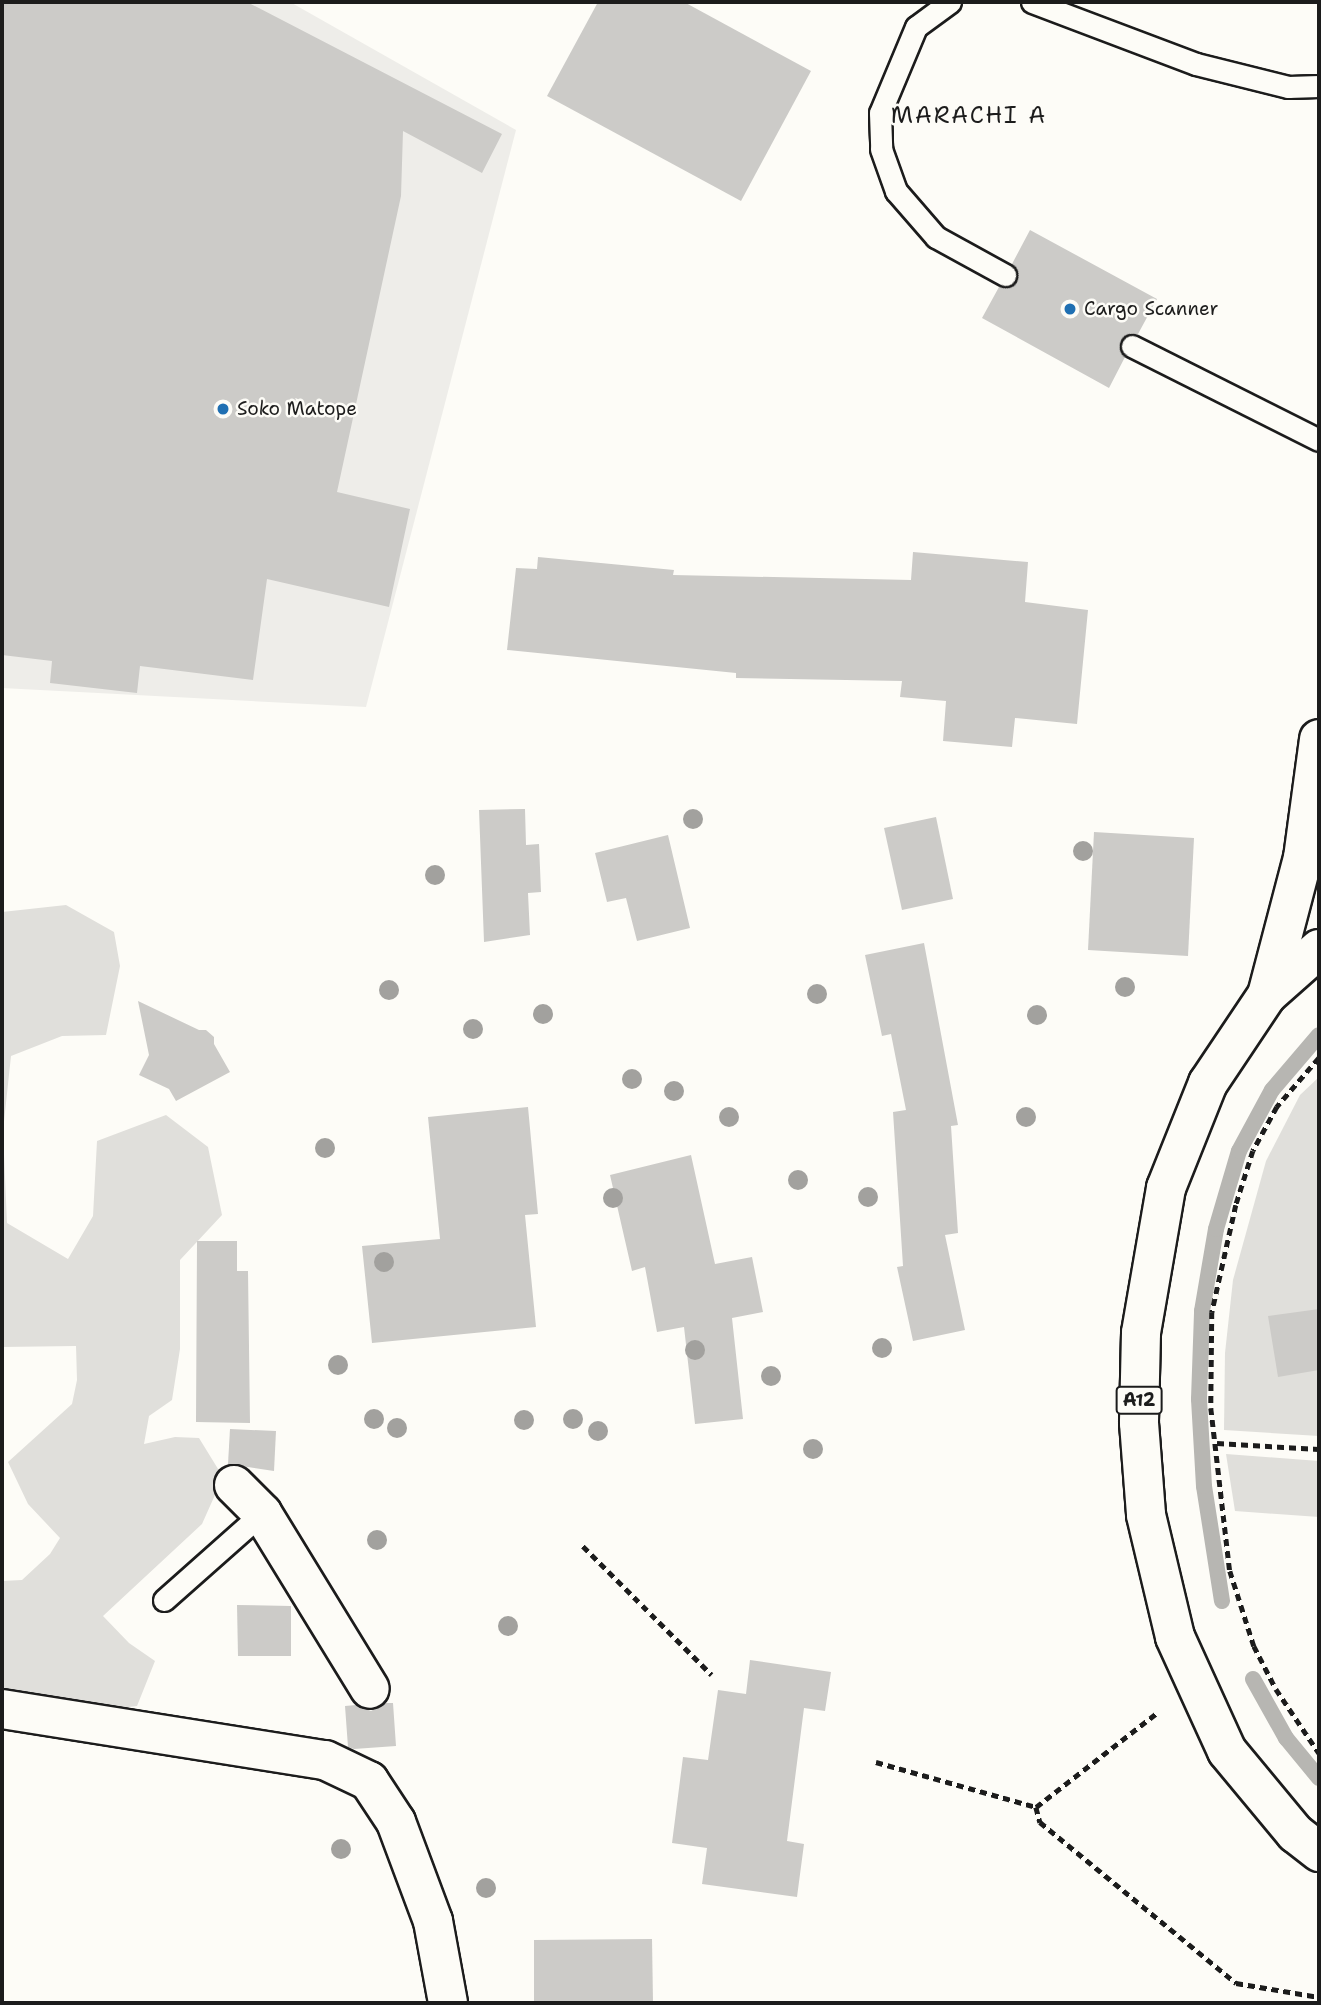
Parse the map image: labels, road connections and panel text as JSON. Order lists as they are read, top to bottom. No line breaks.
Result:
{"streets":{"main road":["A12"]},"districts":["MARACHI A"],"places":["Cargo Scanner","Soko Matope"]}
